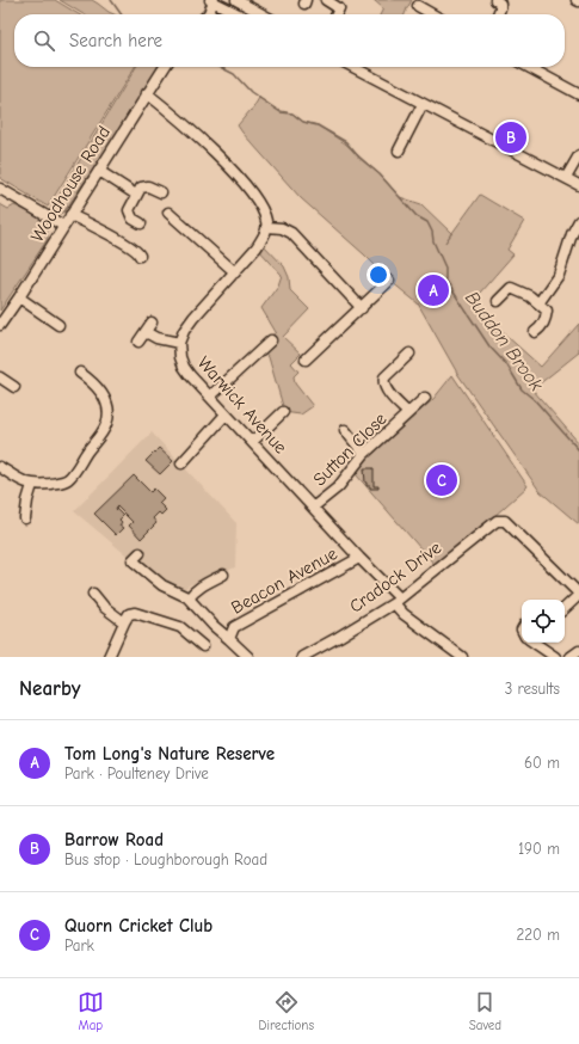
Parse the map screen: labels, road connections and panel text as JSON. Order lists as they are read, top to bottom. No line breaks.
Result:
{"streets":{"street":["Woodhouse Road","Warwick Avenue","Sutton Close","Cradock Drive","Beacon Avenue"]},"crossings":[["Warwick Avenue","Sutton Close"],["Warwick Avenue","Cradock Drive"],["Warwick Avenue","Beacon Avenue"]],"water":["Buddon Brook"],"page":{"search":"Search here","pins":["B","A","C"],"heading":["Nearby","3 results"],"list":[{"mark":"A","name":"Tom Long's Nature Reserve","note":"Park · Poulteney Drive","value":"60 m"},{"mark":"B","name":"Barrow Road","note":"Bus stop · Loughborough Road","value":"190 m"},{"mark":"C","name":"Quorn Cricket Club","note":"Park","value":"220 m"}],"nav":["Map","Directions","Saved"]}}
